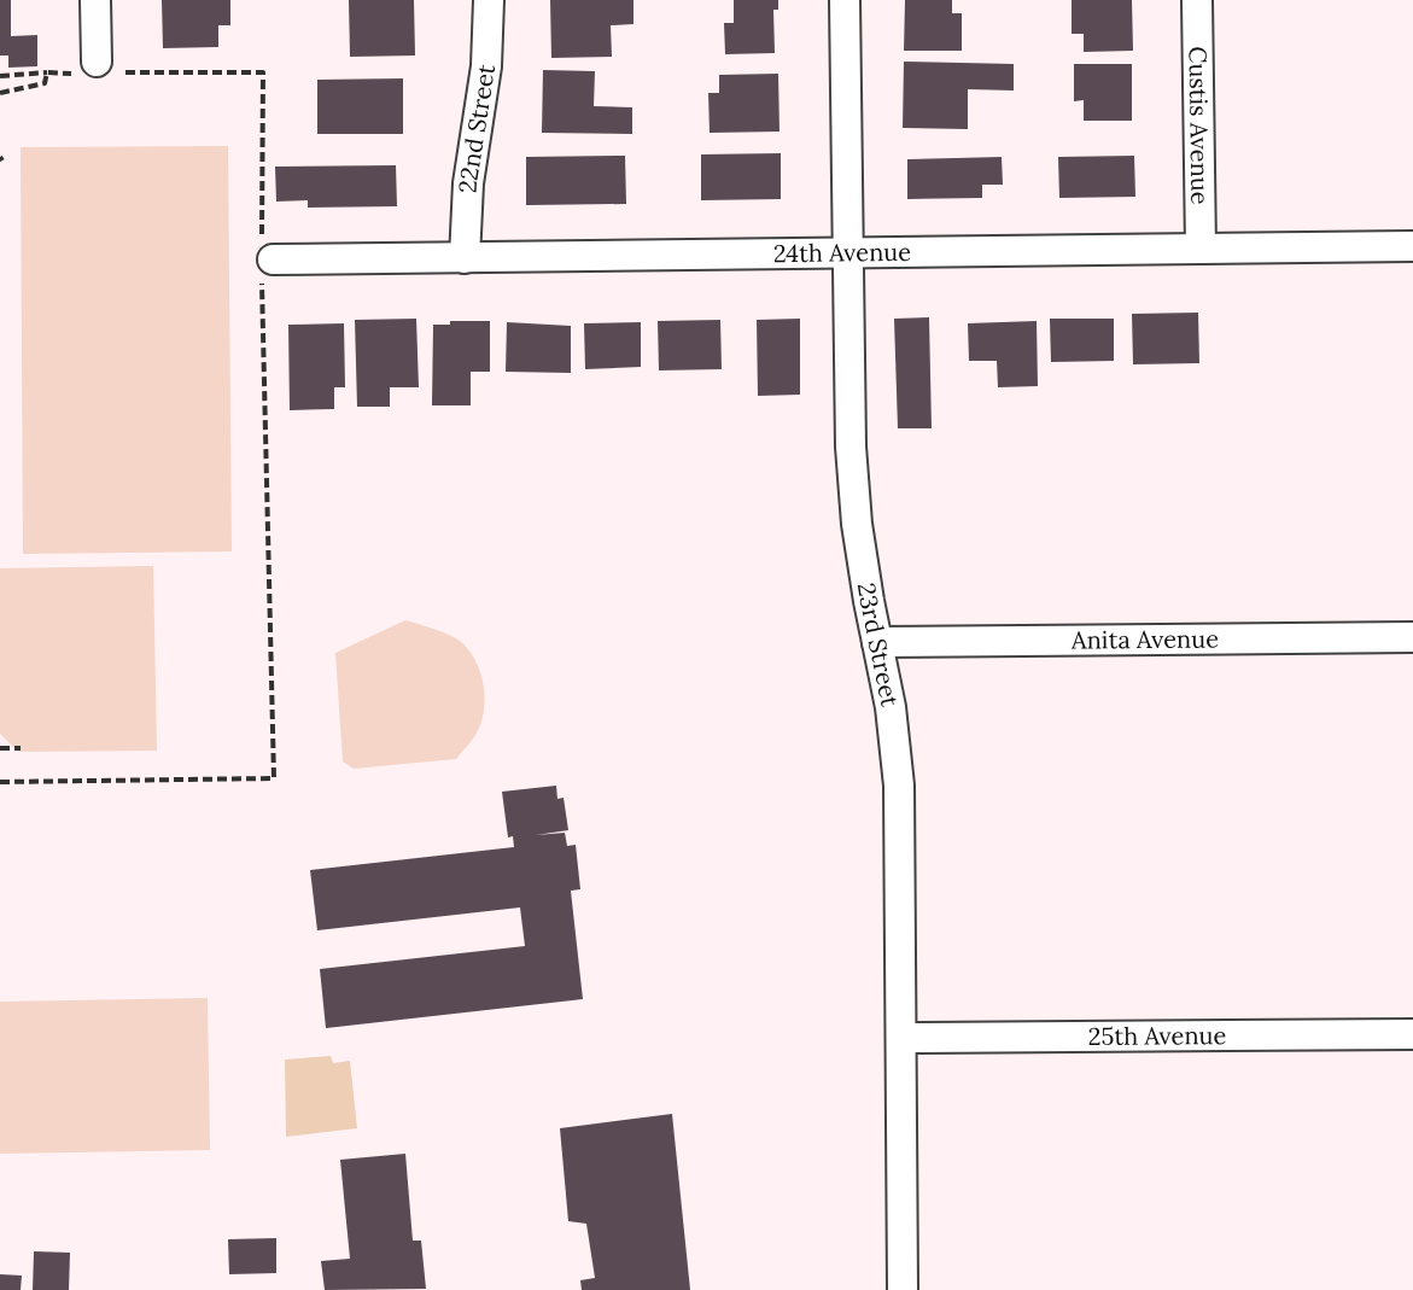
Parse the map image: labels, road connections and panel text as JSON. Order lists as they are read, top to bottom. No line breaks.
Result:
{"streets":{"street":["Custis Avenue","22nd Street","24th Avenue","Anita Avenue","23rd Street","25th Avenue"]},"crossings":[["Custis Avenue","24th Avenue"],["22nd Street","24th Avenue"],["24th Avenue","23rd Street"],["Anita Avenue","23rd Street"],["23rd Street","25th Avenue"]]}
